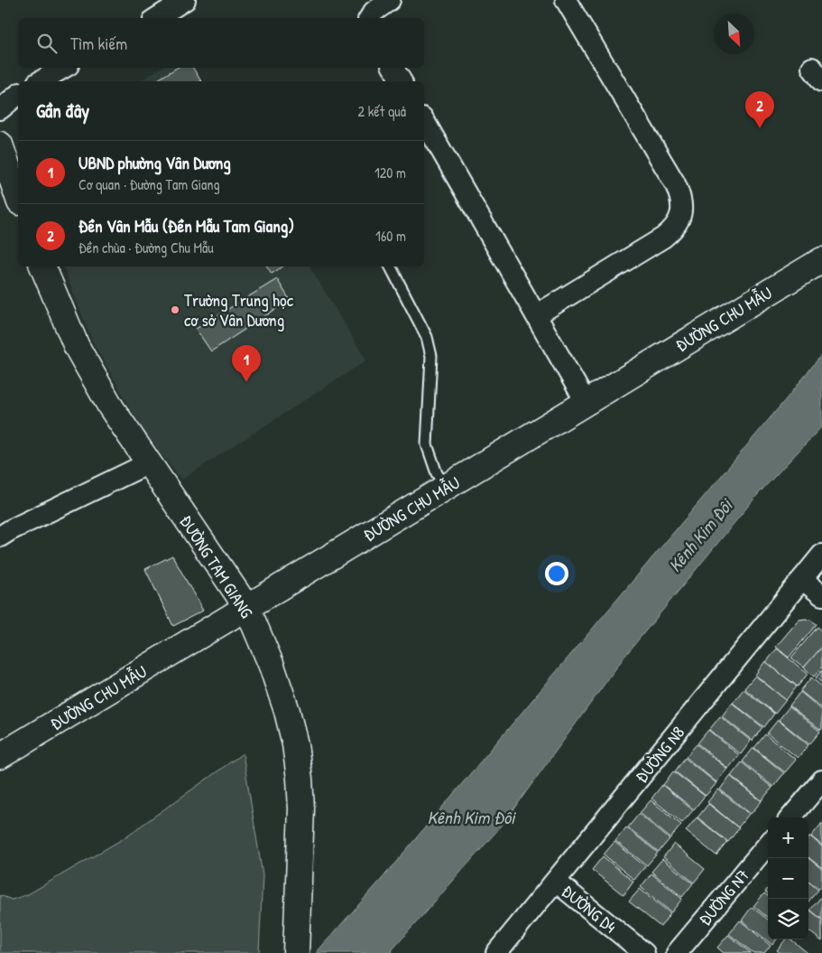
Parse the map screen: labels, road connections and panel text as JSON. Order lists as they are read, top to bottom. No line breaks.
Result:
{"streets":{"street":["ĐƯỜNG CHU MẪU","ĐƯỜNG TAM GIANG","ĐƯỜNG N8","ĐƯỜNG N7","ĐƯỜNG D4"]},"crossings":[["ĐƯỜNG CHU MẪU","ĐƯỜNG TAM GIANG"],["ĐƯỜNG N8","ĐƯỜNG D4"]],"water":["Kênh Kim Đôi"],"places":["Trường Trung học cơ sở Vân Dương"],"north":"bottom right","page":{"search":"Tìm kiếm","heading":["Gần đây","2 kết quả"],"pins":["2","1"],"list":[{"mark":"1","name":"UBND phường Vân Dương","note":"Cơ quan · Đường Tam Giang","value":"120 m"},{"mark":"2","name":"Đền Vân Mẫu (Đền Mẫu Tam Giang)","note":"Đền chùa · Đường Chu Mẫu","value":"160 m"}],"map_buttons":["+","−"]}}
